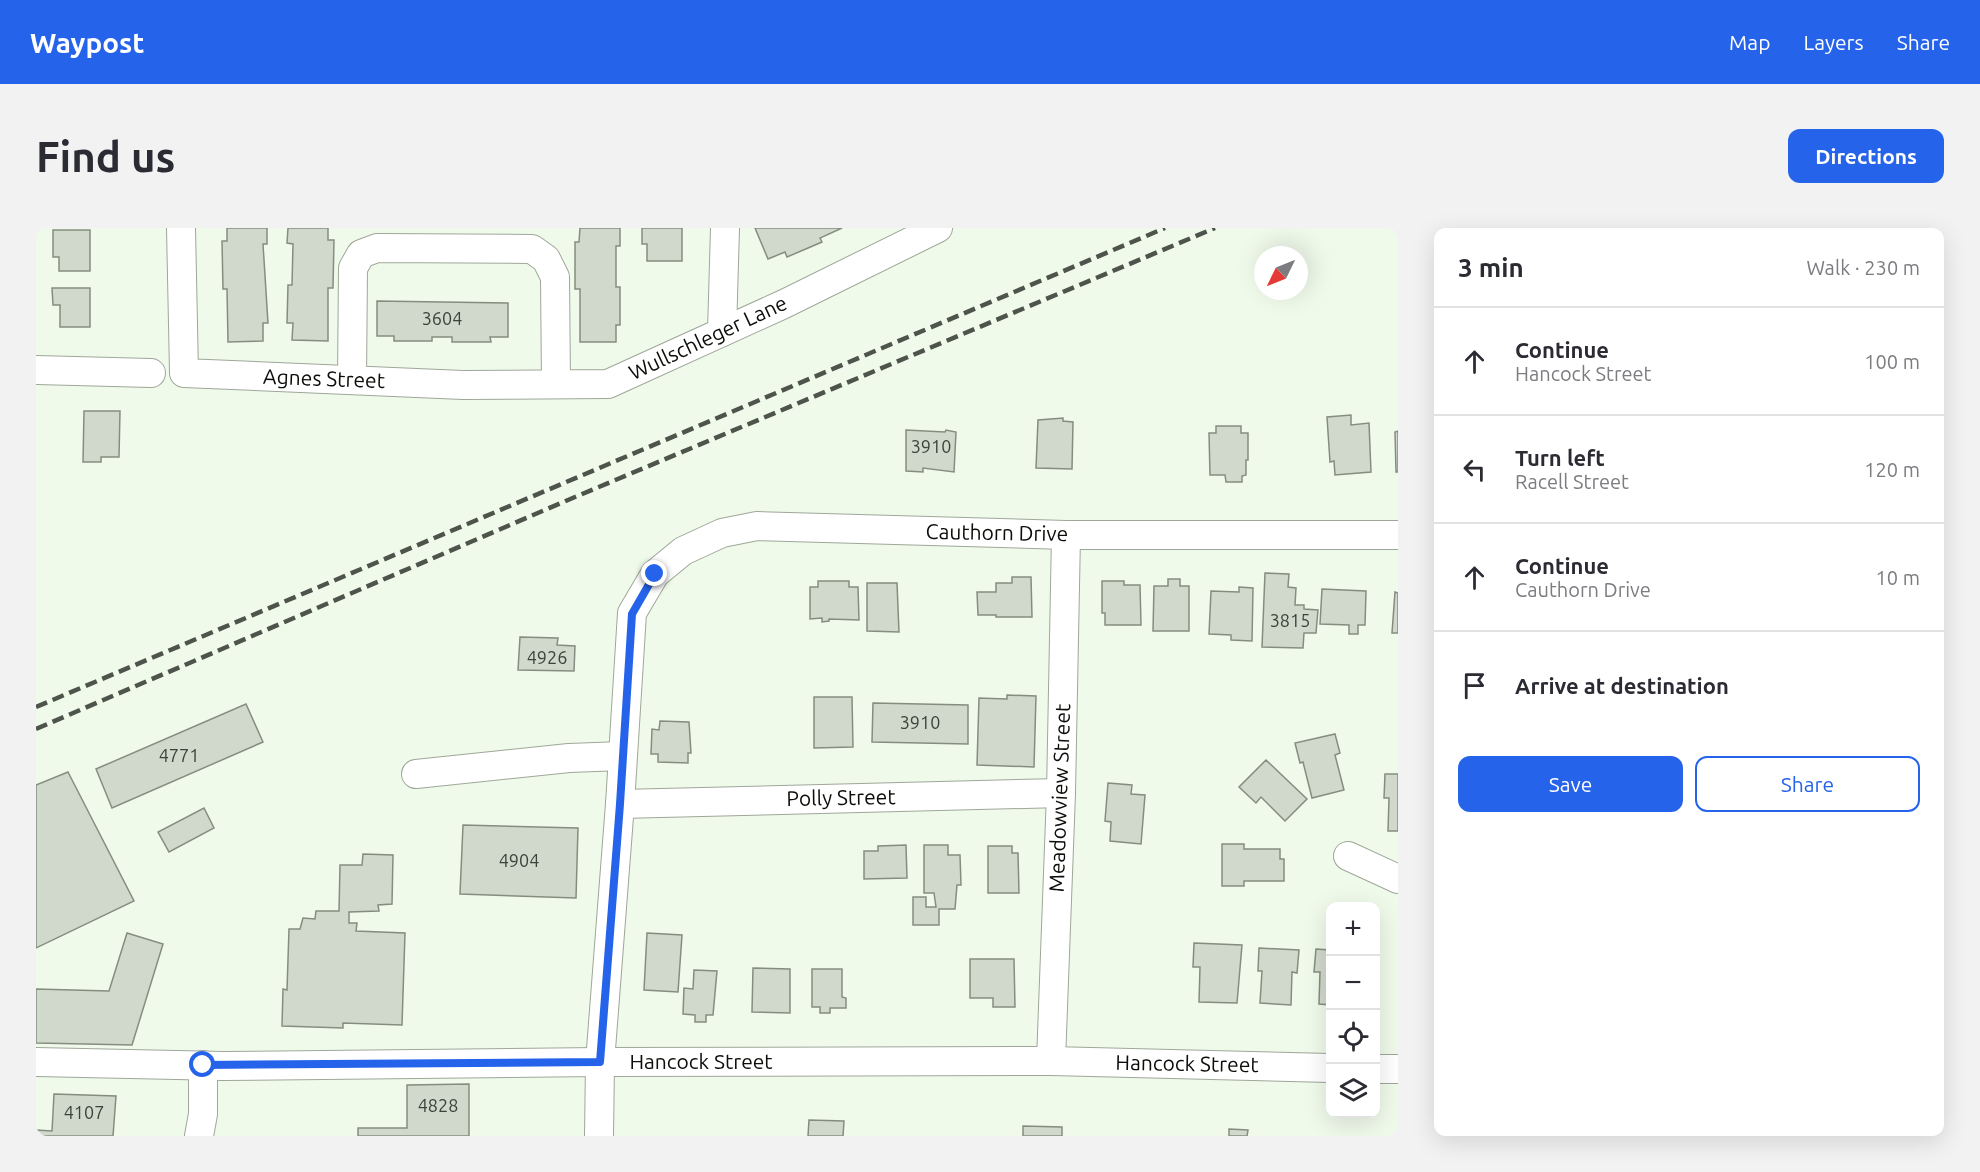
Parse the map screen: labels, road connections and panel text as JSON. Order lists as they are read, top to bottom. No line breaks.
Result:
{"streets":{"street":["Wullschleger Lane","Agnes Street","Cauthorn Drive","Polly Street","Meadowview Street","Hancock Street"]},"crossings":[["Wullschleger Lane","Agnes Street"],["Cauthorn Drive","Meadowview Street"],["Polly Street","Meadowview Street"],["Meadowview Street","Hancock Street"]],"house_numbers":["3604","3910","3815","4926","3910","4771","4904","4828","4107"],"north":"bottom left","page":{"header":"Waypost","nav":["Map","Layers","Share"],"buttons":["Directions",["Save","Share"]],"title":"Find us","heading":["3 min","Walk · 230 m"],"list":[["Continue","Hancock Street","100 m"],["Turn left","Racell Street","120 m"],["Continue","Cauthorn Drive","10 m"],"Arrive at destination"],"map_buttons":["+","−"]}}
